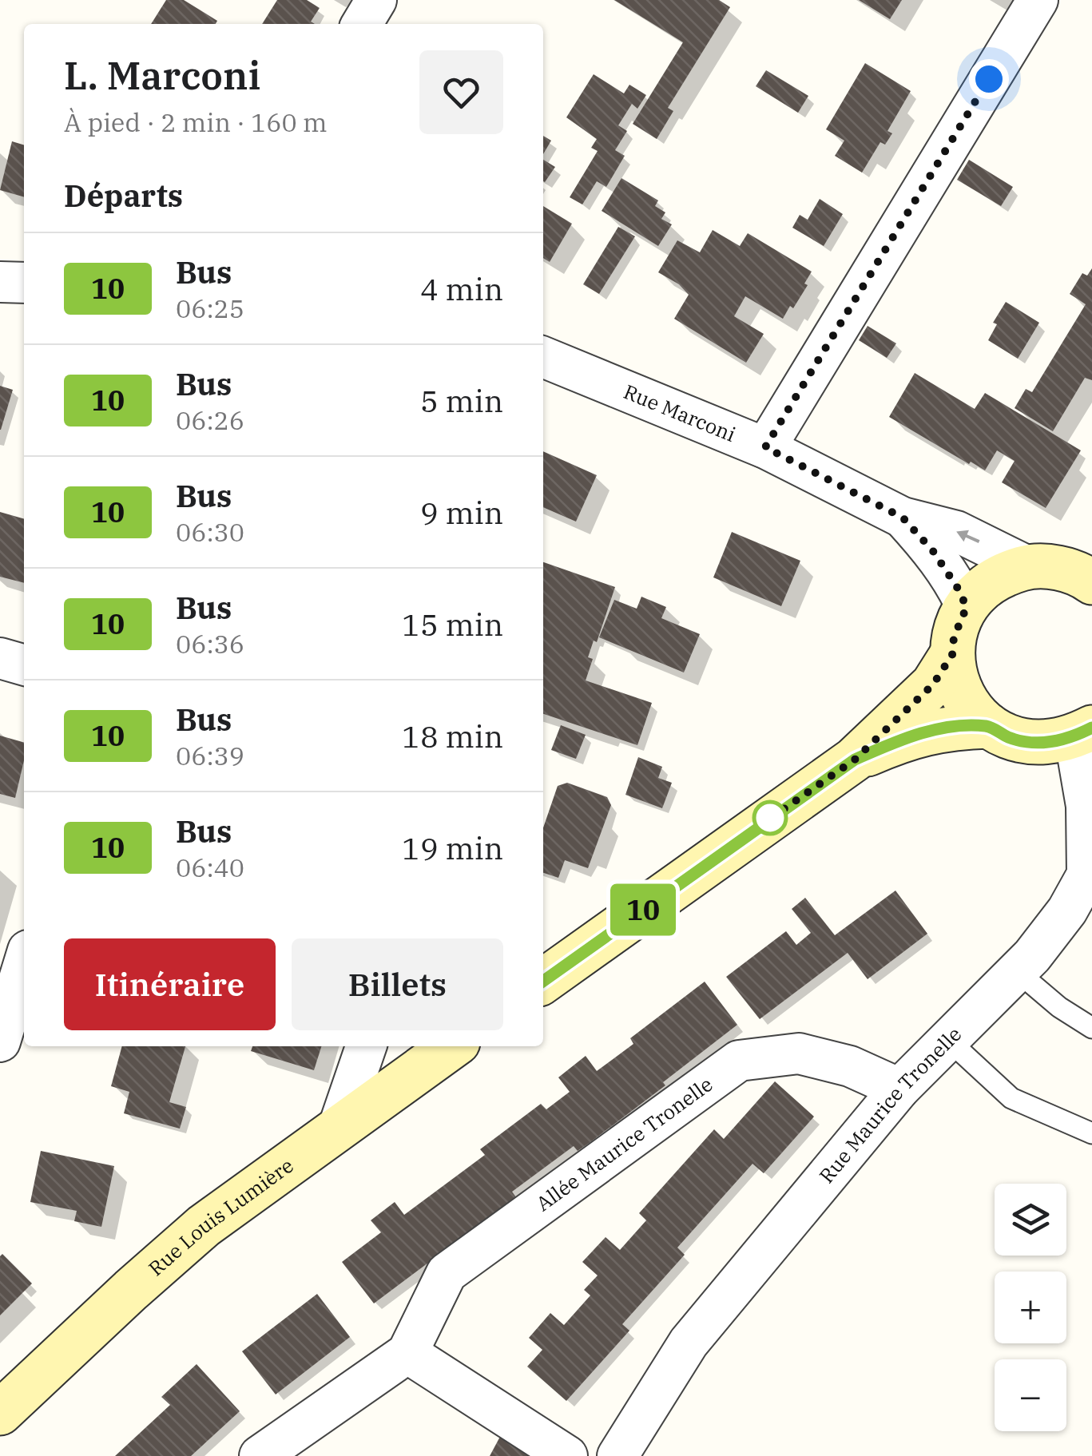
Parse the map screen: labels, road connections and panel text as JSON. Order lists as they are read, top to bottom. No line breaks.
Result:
{"streets":{"main road":["Rue Louis Lumière"],"street":["Rue Marconi","Rue Maurice Tronelle","Allée Maurice Tronelle"]},"crossings":[["Rue Maurice Tronelle","Allée Maurice Tronelle"]],"lines":["bus line 10"],"page":{"on_map":"10","heading":[["L. Marconi","À pied · 2 min · 160 m"],"Départs"],"list":[{"mark":"10","name":"Bus","note":"06:25","value":"4 min"},{"mark":"10","name":"Bus","note":"06:26","value":"5 min"},{"mark":"10","name":"Bus","note":"06:30","value":"9 min"},{"mark":"10","name":"Bus","note":"06:36","value":"15 min"},{"mark":"10","name":"Bus","note":"06:39","value":"18 min"},{"mark":"10","name":"Bus","note":"06:40","value":"19 min"}],"buttons":["Itinéraire","Billets"],"map_buttons":["+","−"]}}
